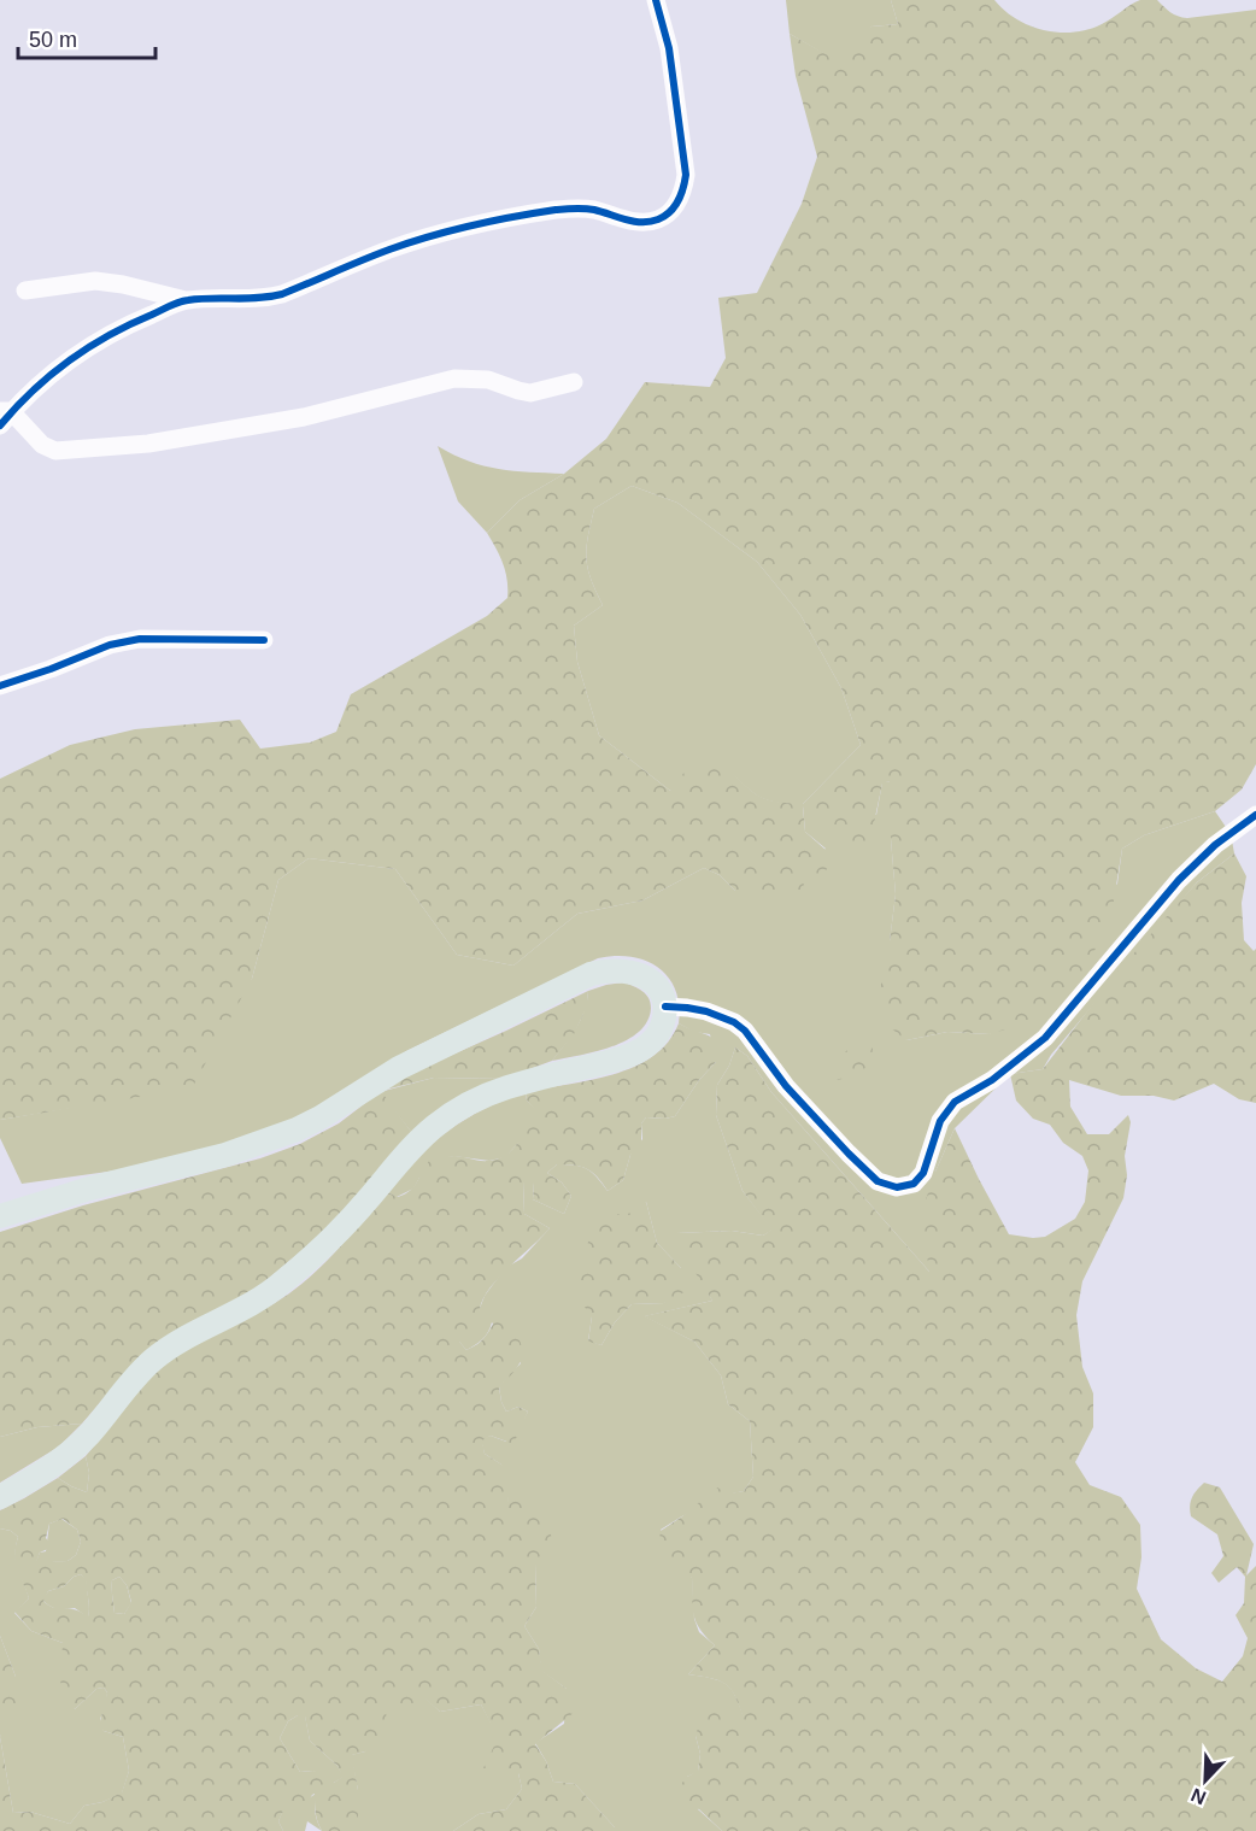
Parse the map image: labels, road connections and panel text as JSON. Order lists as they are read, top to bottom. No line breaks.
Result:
{"scale_bar":"50 m","north":"bottom left"}
